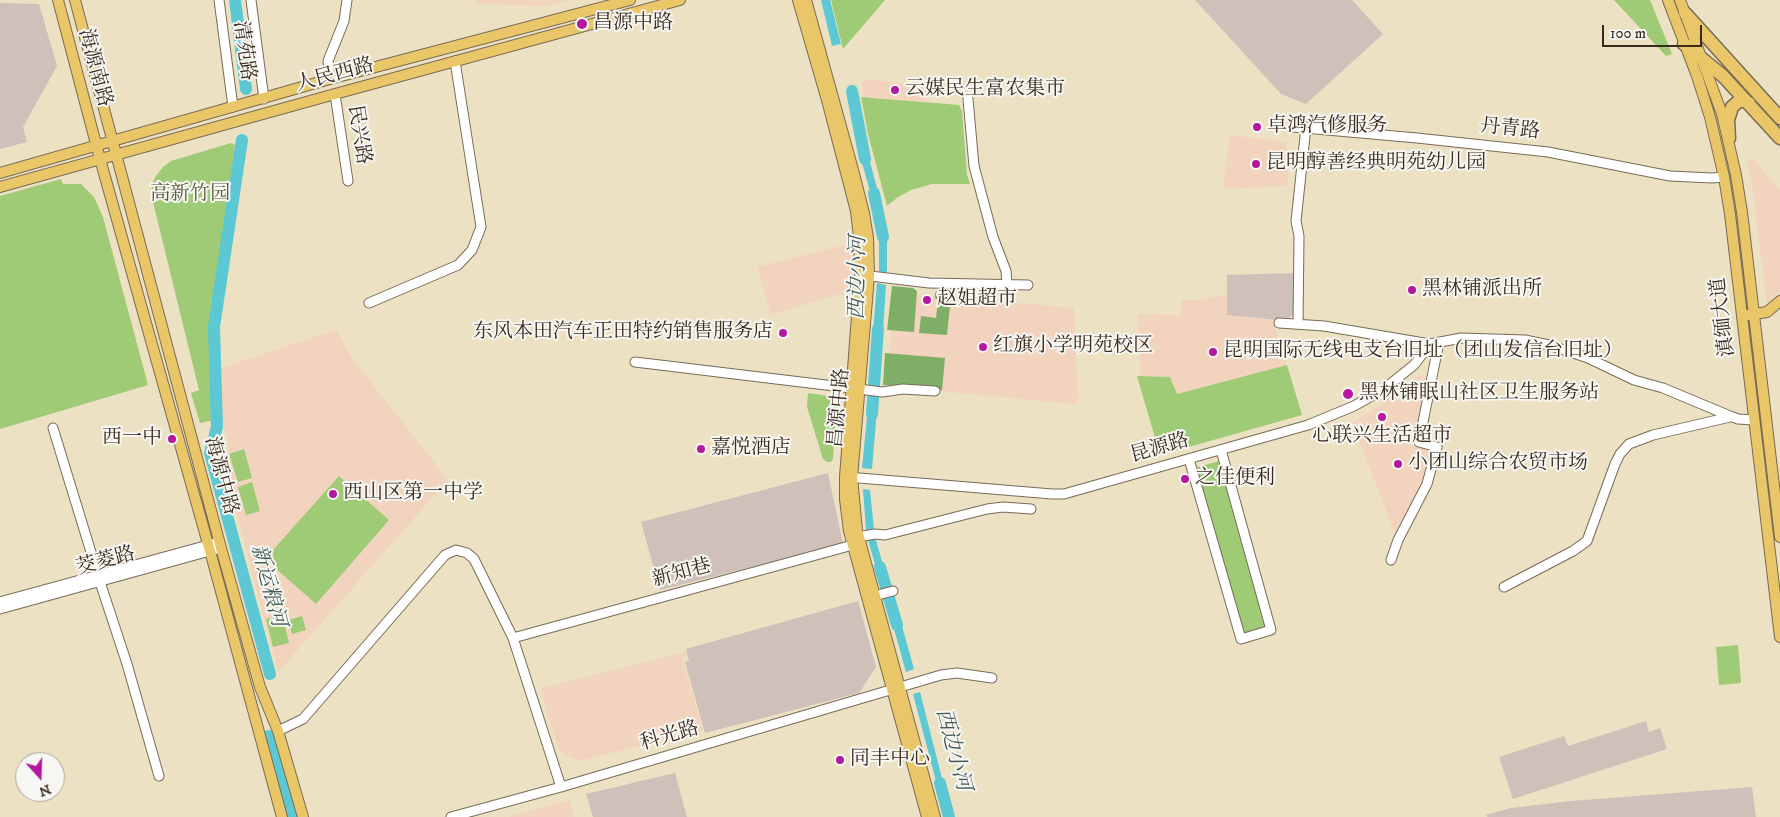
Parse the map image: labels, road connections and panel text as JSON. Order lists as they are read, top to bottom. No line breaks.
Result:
{"streets":{"main road":["海源南路","人民西路","滇缅大道","昌源中路","海源中路"],"street":["清苑路","丹青路","民兴路","昆源路","茭菱路","新知巷","科光路"]},"crossings":[["清苑路","人民西路"],["海源南路","人民西路"],["海源南路","海源中路"],["人民西路","民兴路"],["人民西路","海源中路"],["丹青路","滇缅大道"],["昌源中路","昆源路"],["昌源中路","新知巷"],["昌源中路","科光路"],["海源中路","茭菱路"]],"water":["西边小河","新运粮河"],"parks":["高新竹园"],"places":["昌源中路","云媒民生富农集市","卓鸿汽修服务","昆明醇善经典明苑幼儿园","黑林铺派出所","赵姐超市","东风本田汽车正田特约销售服务店","红旗小学明苑校区","昆明国际无线电支台旧址（团山发信台旧址）","黑林铺眠山社区卫生服务站","心联兴生活超市","西一中","嘉悦酒店","小团山综合农贸市场","之佳便利","西山区第一中学","同丰中心"],"scale_bar":"100 m","north":"bottom"}
